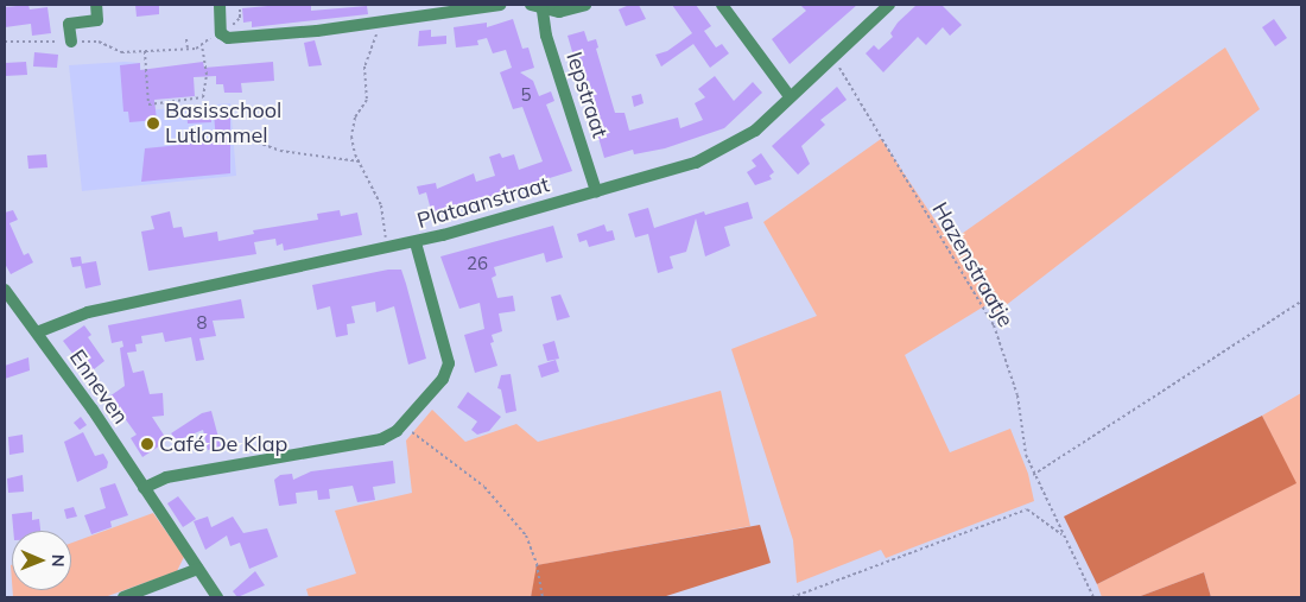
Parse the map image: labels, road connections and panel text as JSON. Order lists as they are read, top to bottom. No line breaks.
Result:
{"streets":{"street":["Iepstraat","Plataanstraat","Enneven"],"path":["Hazenstraatje"]},"crossings":[["Iepstraat","Plataanstraat"],["Plataanstraat","Hazenstraatje"],["Plataanstraat","Enneven"]],"places":["Basisschool Lutlommel","Café De Klap"],"house_numbers":["5","26","8"],"north":"right"}
